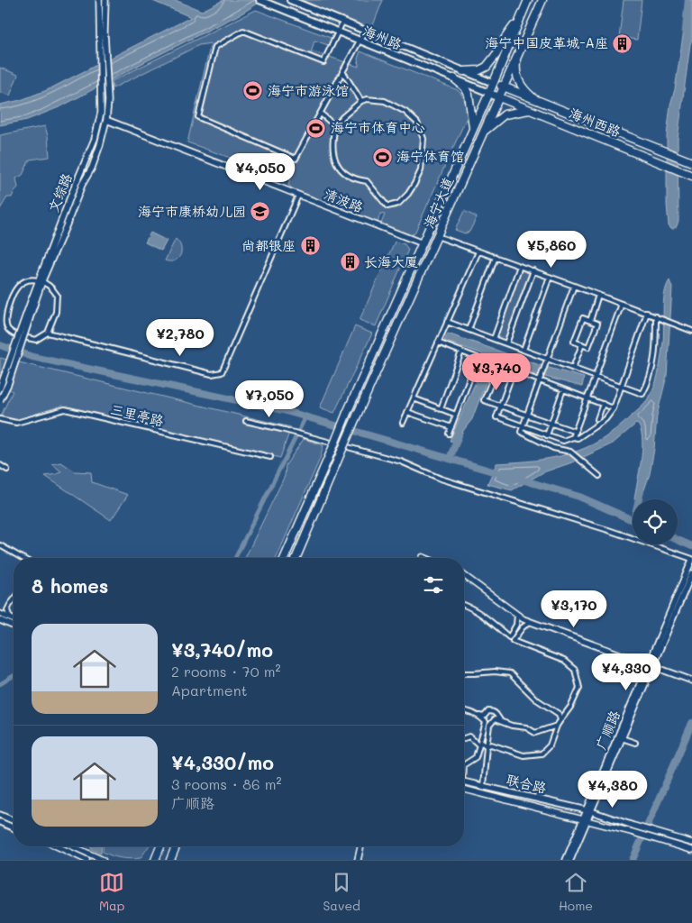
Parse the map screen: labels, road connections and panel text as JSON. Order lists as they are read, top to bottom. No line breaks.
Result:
{"streets":{"highway":["海州西路","海宁大道"],"main road":["海州路","文综路","清波路","广顺路","联合路"],"street":["三里亭路"]},"crossings":[["海州路","海州西路"],["海州路","海宁大道"],["海州西路","海宁大道"],["清波路","海宁大道"],["广顺路","联合路"]],"places":{"building":["海宁中国皮革城-A座","尚都银座","长海大厦"],"sports":["海宁市游泳馆","海宁市体育中心","海宁体育馆"],"school or university":["海宁市康桥幼儿园"]},"page":{"price":["¥4,050","¥5,860","¥2,780","¥3,740","¥7,050","¥3,170","¥4,330","¥4,380"],"heading":"8 homes","list":[{"name":"¥3,740/mo","note":"2 rooms · 70 m² · Apartment"},{"name":"¥4,330/mo","note":"3 rooms · 86 m² · 广顺路"}],"tabs":["Map","Saved","Home"]}}
